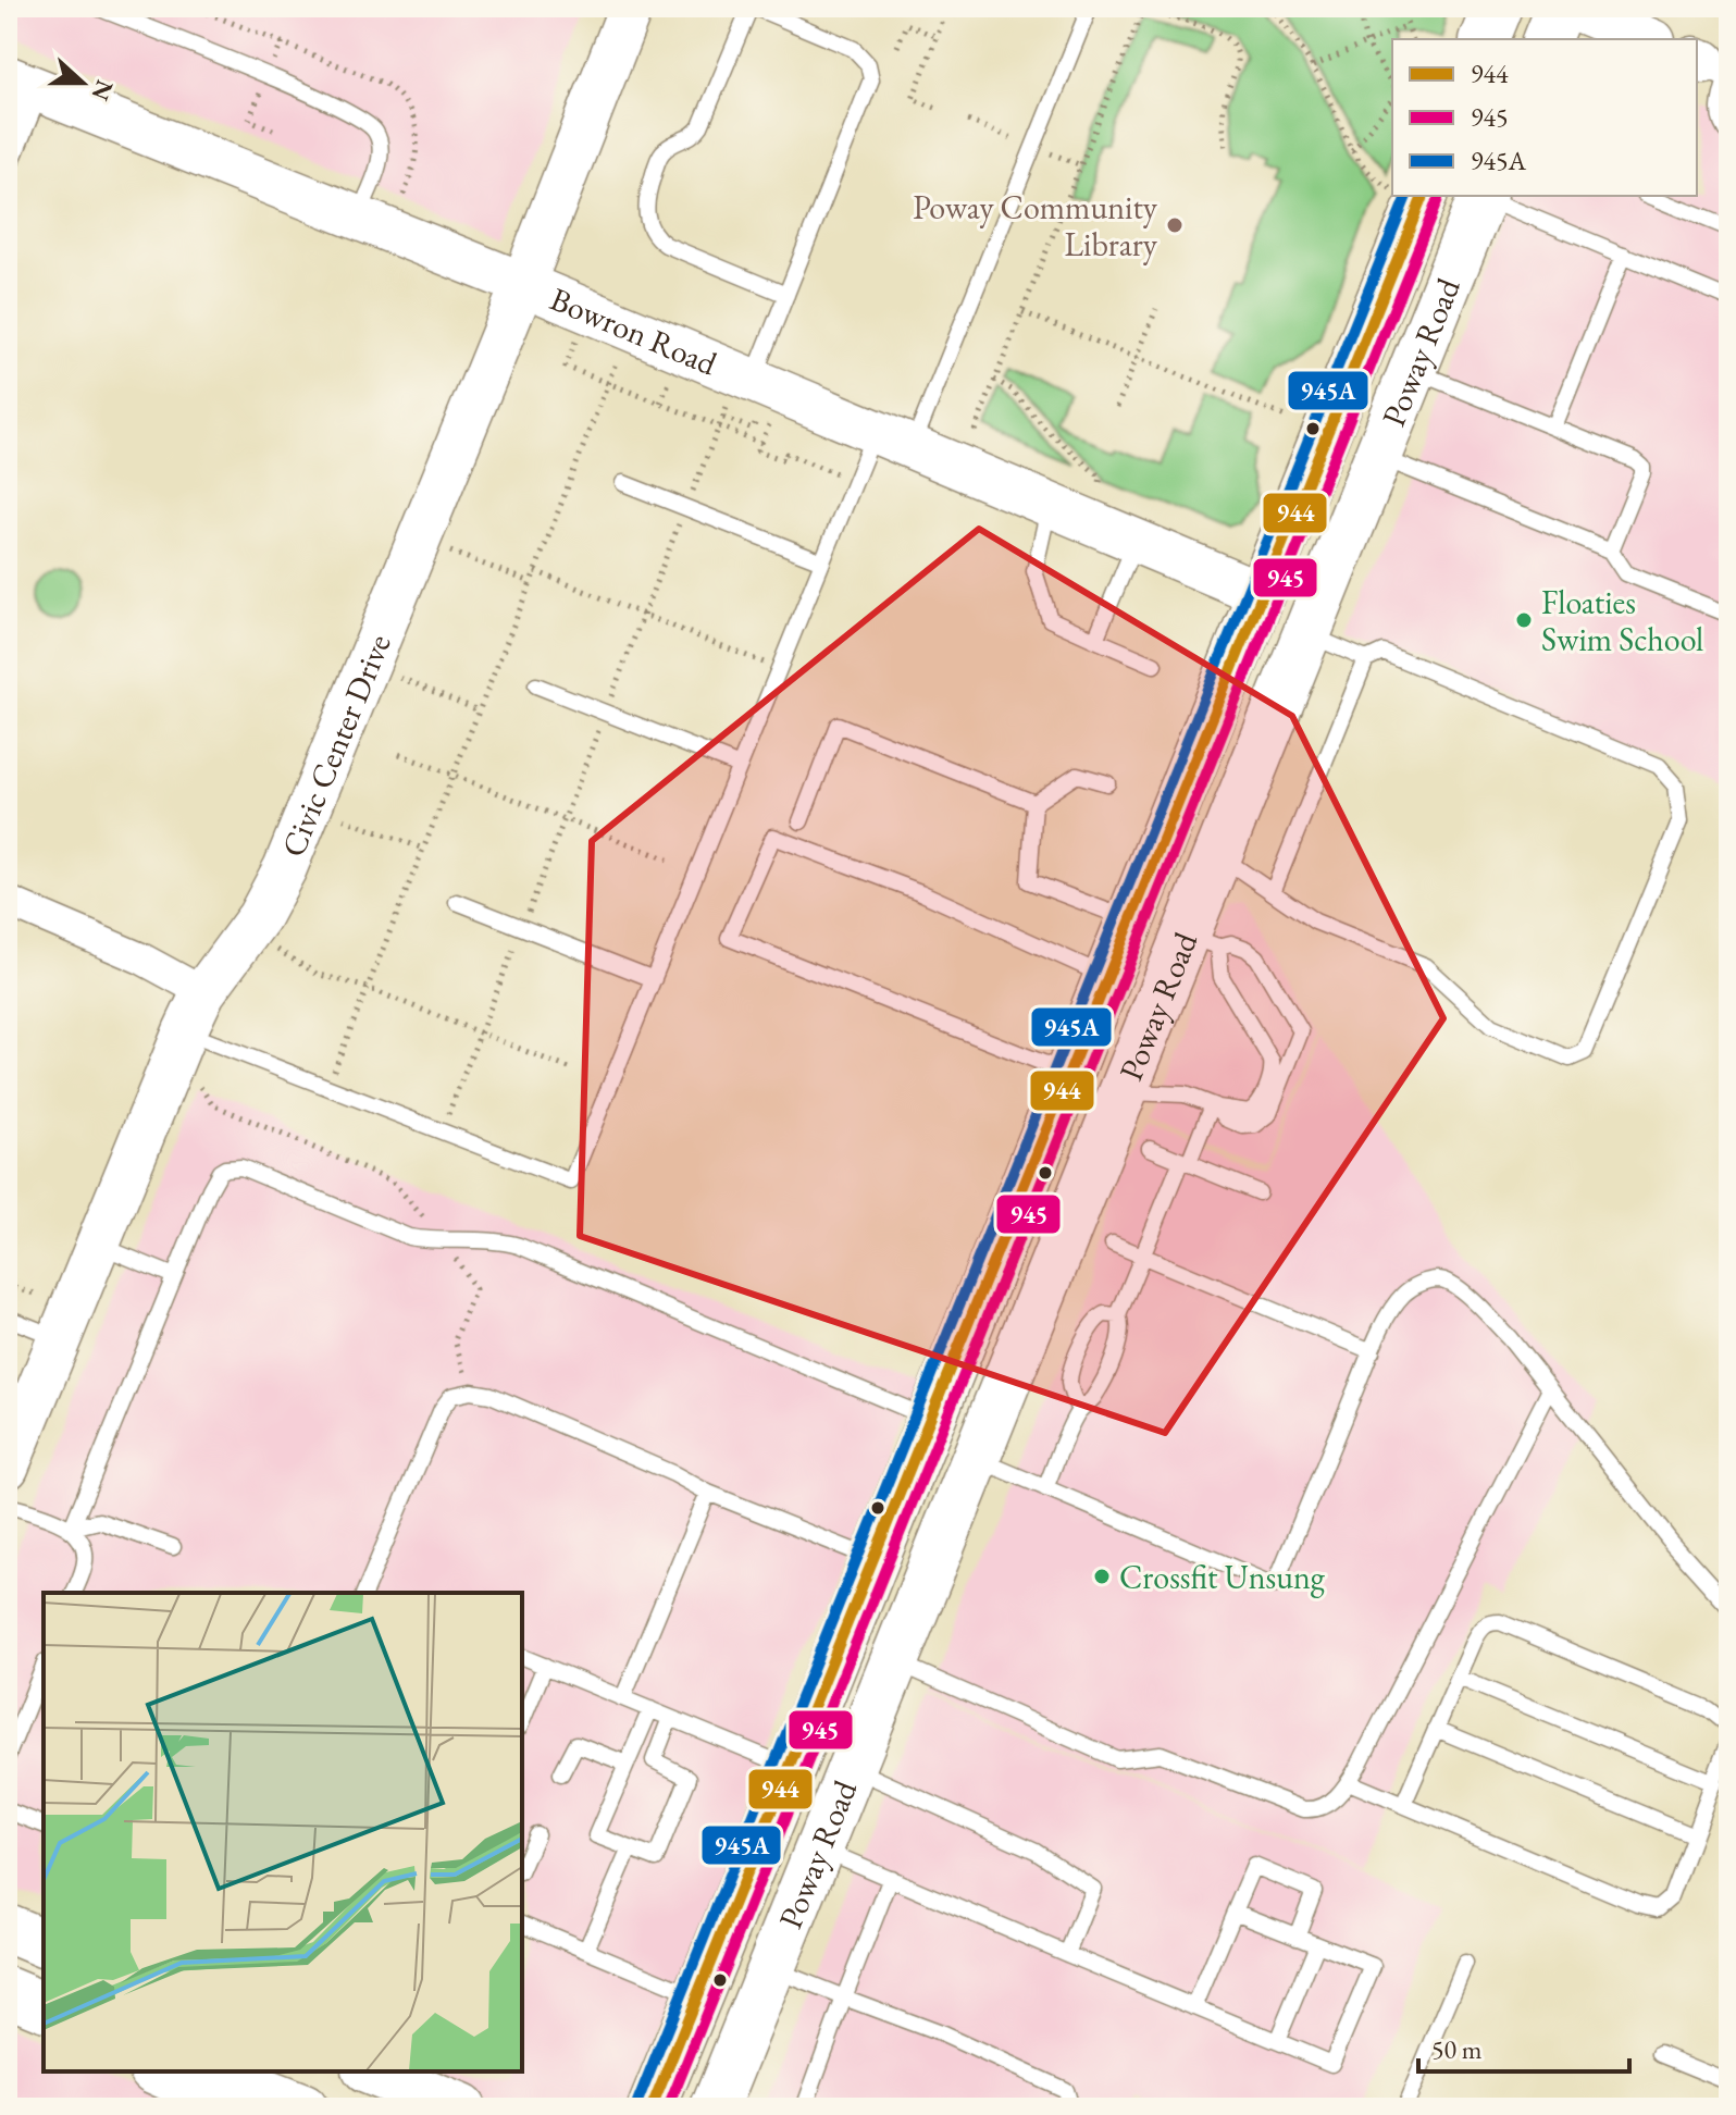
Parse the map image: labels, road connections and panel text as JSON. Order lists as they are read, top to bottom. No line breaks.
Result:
{"streets":{"main road":["Poway Road"],"street":["Bowron Road","Civic Center Drive"]},"crossings":[["Bowron Road","Poway Road"],["Bowron Road","Civic Center Drive"]],"places":["Poway Community Library","Floaties Swim School","Crossfit Unsung"],"lines":["transit line 944","transit line 945A","transit line 945"],"legend":["944","945","945A"],"scale_bar":"50 m","north":"right"}
